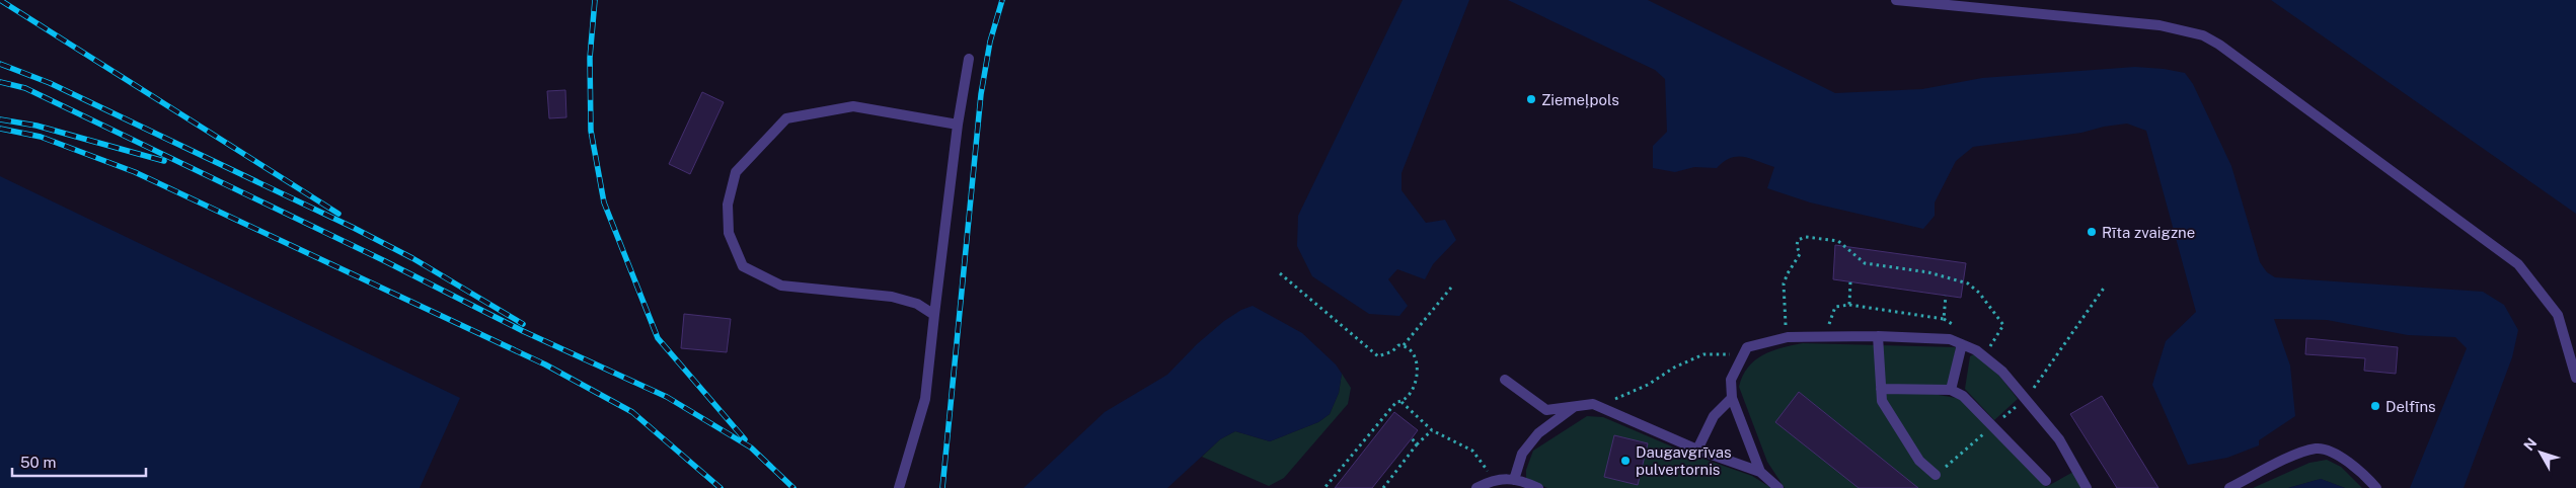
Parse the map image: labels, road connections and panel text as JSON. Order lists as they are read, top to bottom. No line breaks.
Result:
{"places":["Ziemeļpols","Rīta zvaigzne","Delfīns","Daugavgrīvas pulvertornis"],"scale_bar":"50 m","north":"top left"}
